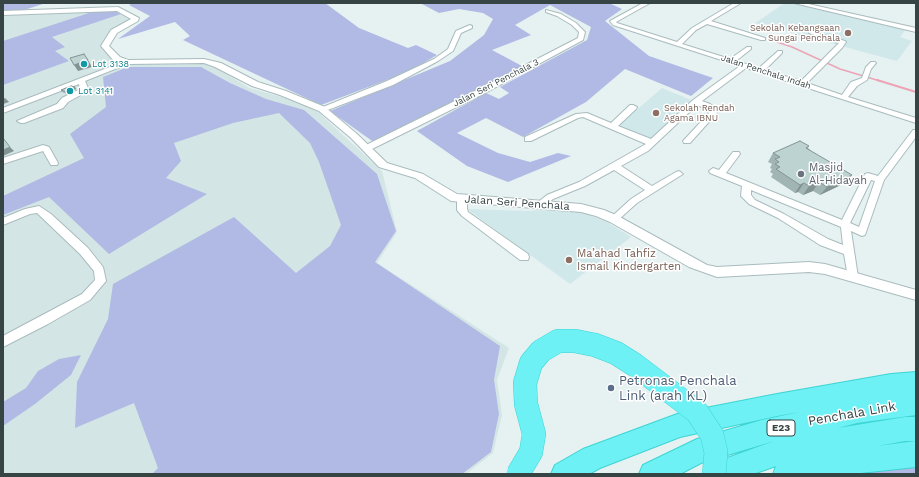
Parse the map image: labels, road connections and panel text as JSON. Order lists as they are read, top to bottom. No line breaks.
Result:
{"streets":{"highway":["Penchala Link","E23"],"street":["Jalan Penchala Indah","Jalan Seri Penchala 3","Jalan Seri Penchala"]},"crossings":[["Jalan Seri Penchala 3","Jalan Seri Penchala"]],"places":["Sekolah Kebangsaan Sungai Penchala","Lot 3138","Lot 3141","Sekolah Rendah Agama IBNU","Masjid Al-Hidayah","Ma’ahad Tahfiz Ismail Kindergarten","Petronas Penchala Link (arah KL)"]}
